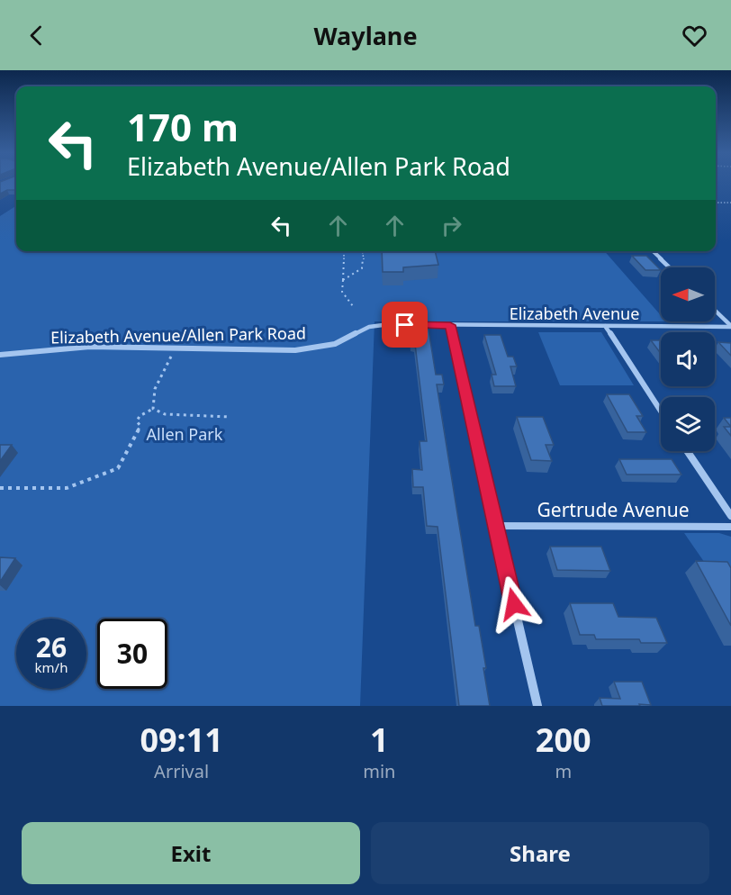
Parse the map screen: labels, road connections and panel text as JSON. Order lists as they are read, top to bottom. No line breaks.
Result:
{"streets":{"street":["Elizabeth Avenue","Elizabeth Avenue/Allen Park Road","Gertrude Avenue"]},"crossings":[["Elizabeth Avenue","Elizabeth Avenue/Allen Park Road"]],"parks":["Allen Park"],"north":"left","page":{"header":"Waylane","turn":["170 m","Elizabeth Avenue/Allen Park Road"],"speed":"26 km/h","limit":"30","eta":["09:11","Arrival","1","min","200","m"],"buttons":["Exit","Share"]}}
